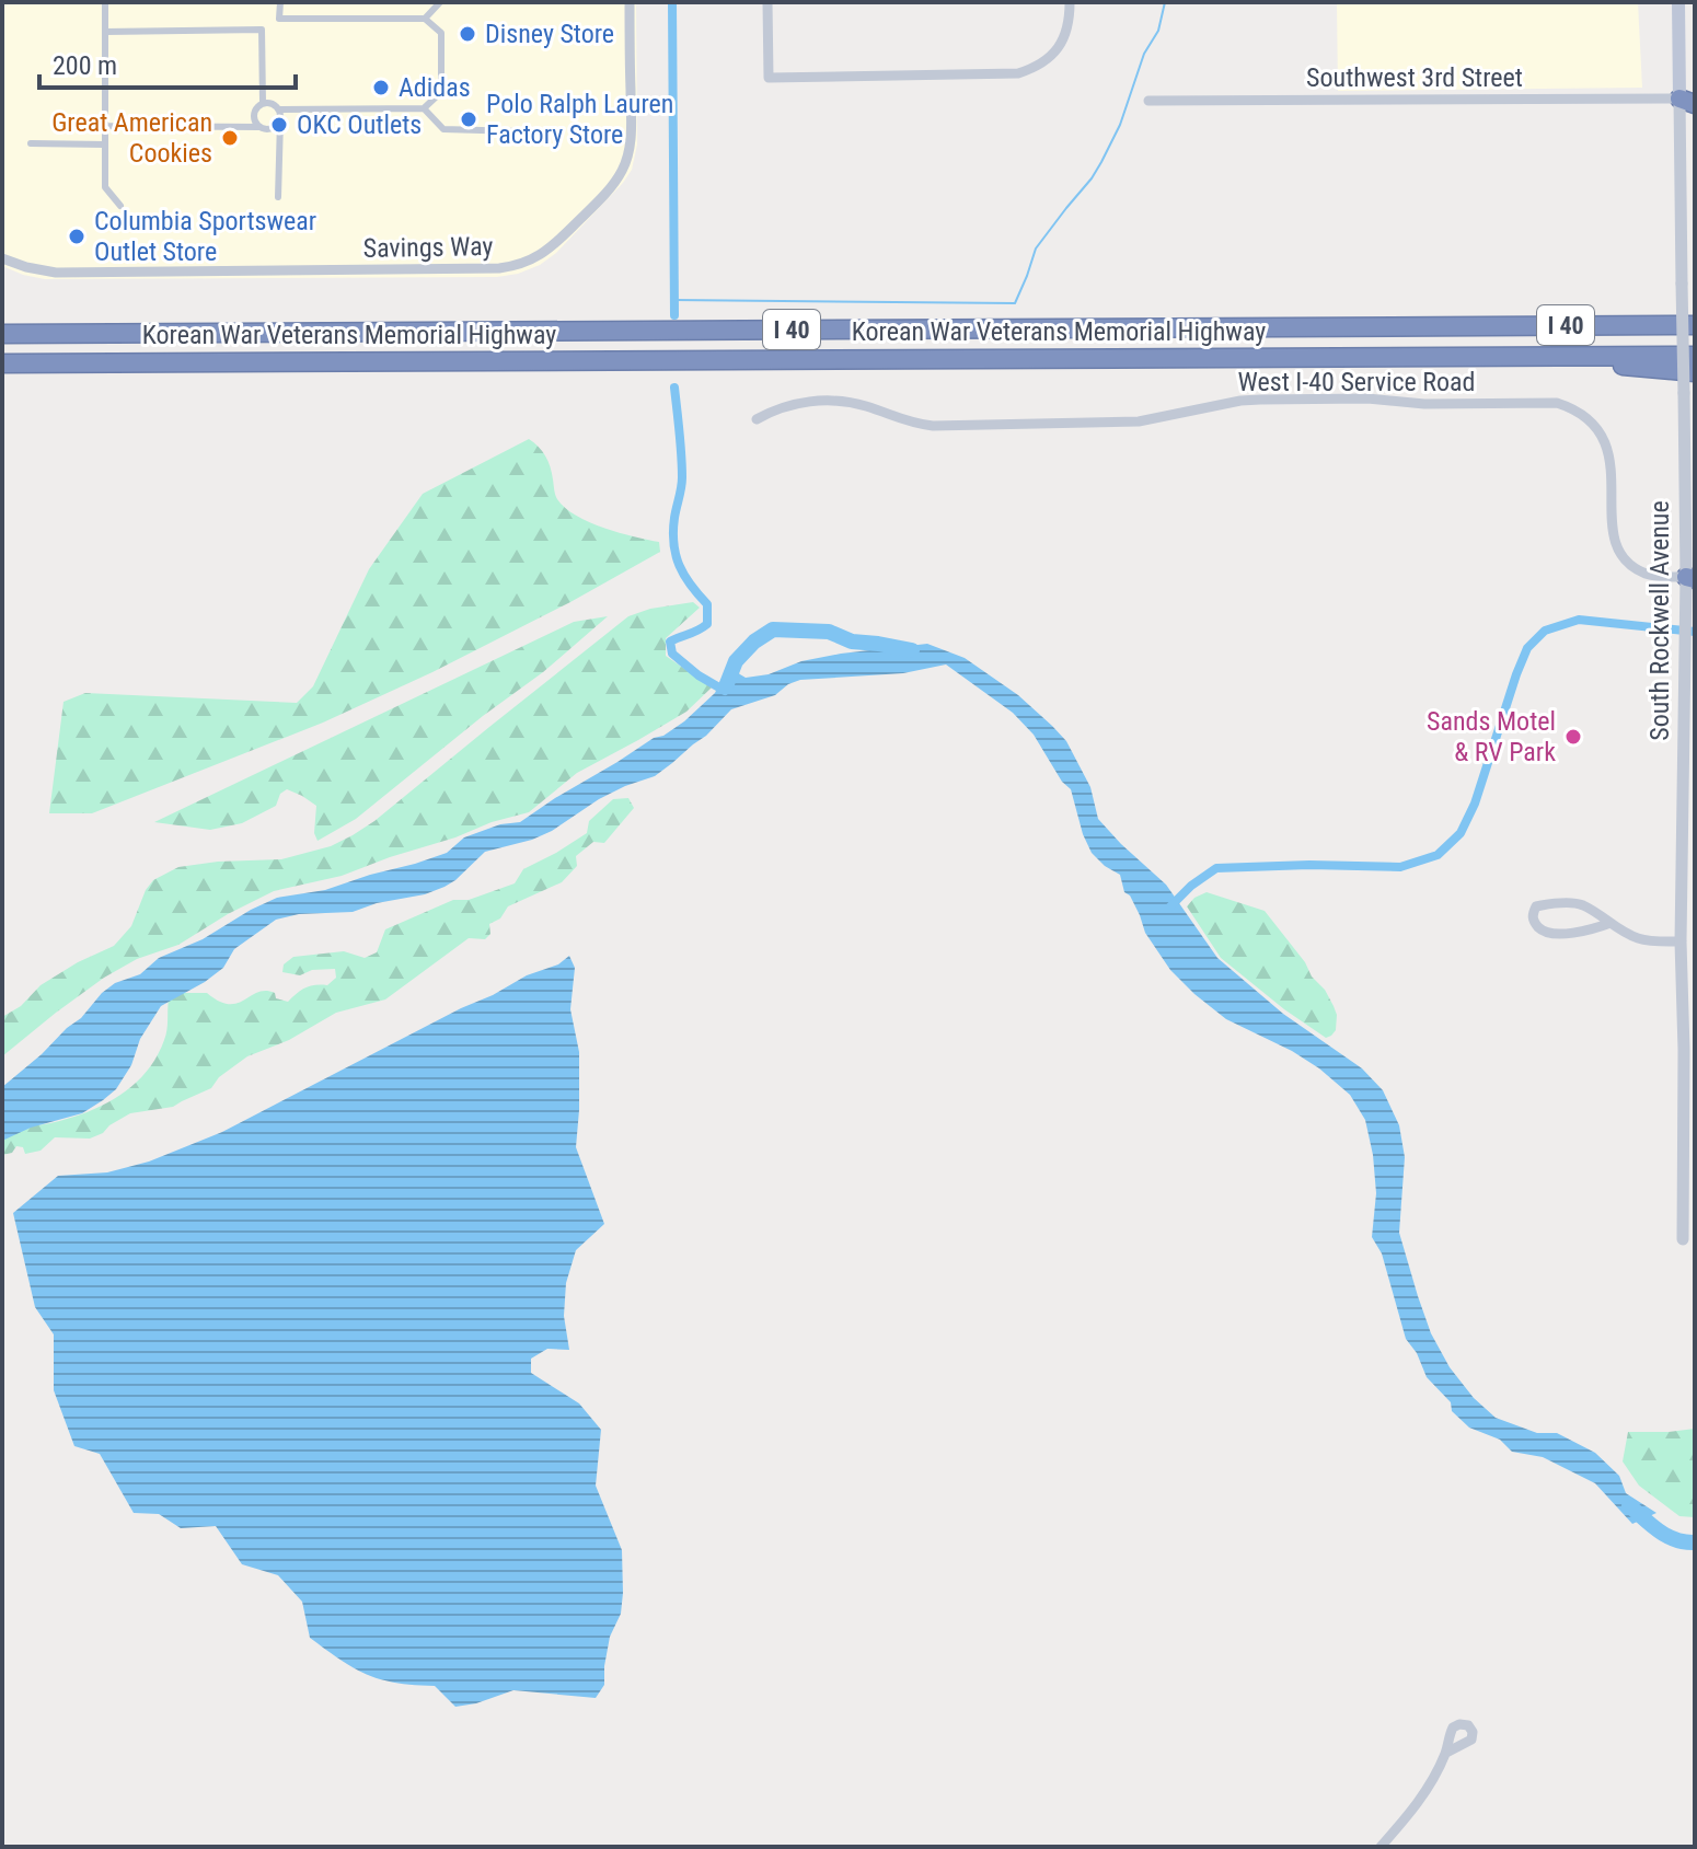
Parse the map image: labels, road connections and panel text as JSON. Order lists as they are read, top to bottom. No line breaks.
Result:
{"streets":{"highway":["I 40","Korean War Veterans Memorial Highway"],"main road":["South Rockwell Avenue"],"street":["Southwest 3rd Street","Savings Way","West I-40 Service Road"]},"crossings":[["Southwest 3rd Street","South Rockwell Avenue"],["West I-40 Service Road","South Rockwell Avenue"]],"places":["Disney Store","Adidas","Polo Ralph Lauren Factory Store","OKC Outlets","Great American Cookies","Columbia Sportswear Outlet Store","Sands Motel & RV Park"],"scale_bar":"200 m"}
